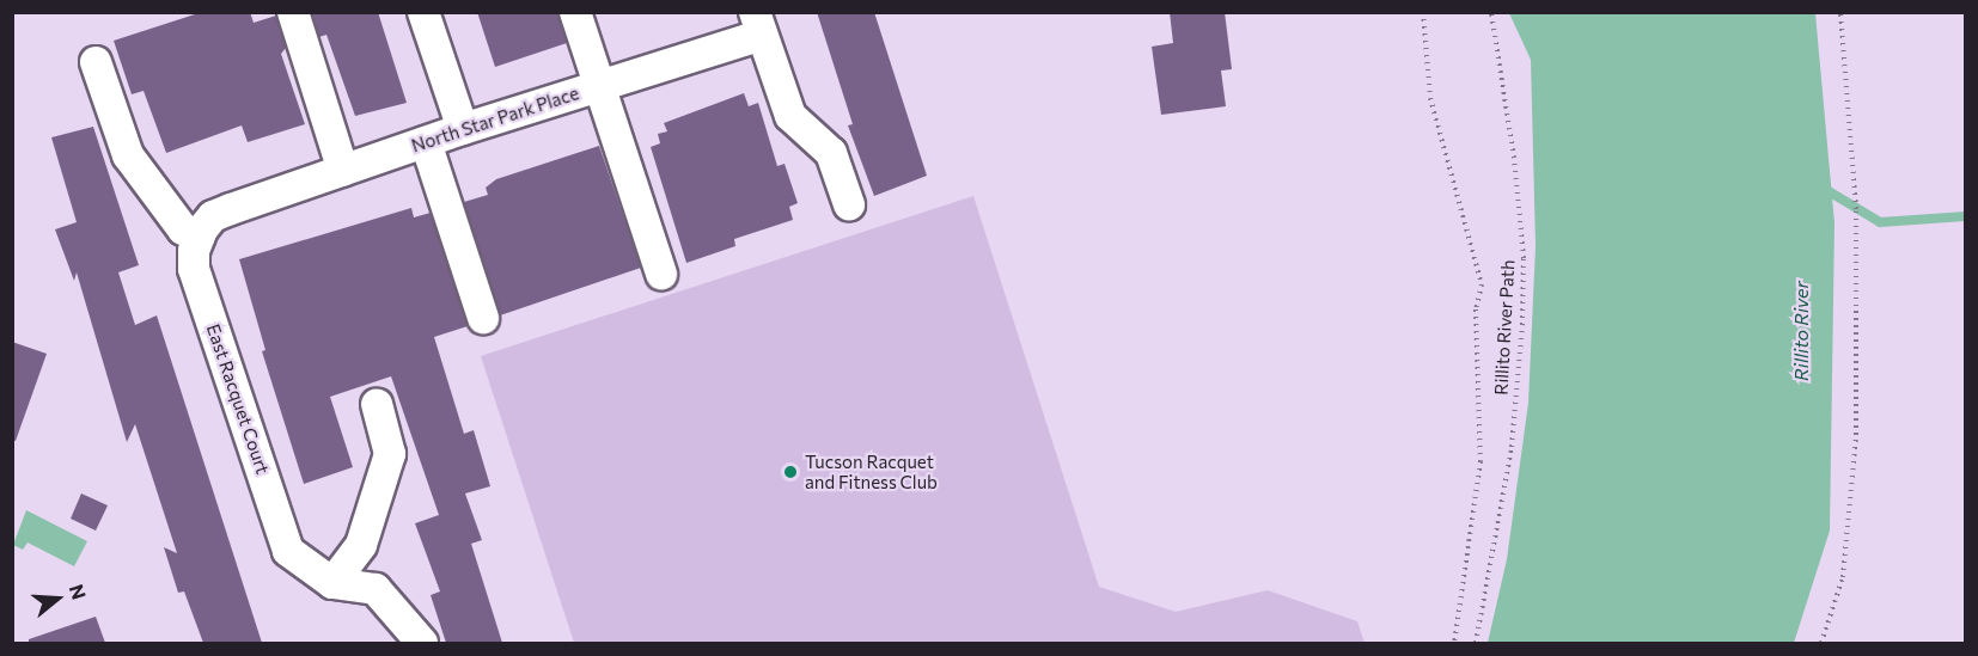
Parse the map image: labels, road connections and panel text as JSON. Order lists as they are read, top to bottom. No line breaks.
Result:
{"streets":{"street":["North Star Park Place","East Racquet Court"],"path":["Rillito River Path"]},"crossings":[["North Star Park Place","East Racquet Court"]],"water":["Rillito River"],"places":["Tucson Racquet and Fitness Club"],"north":"right"}
